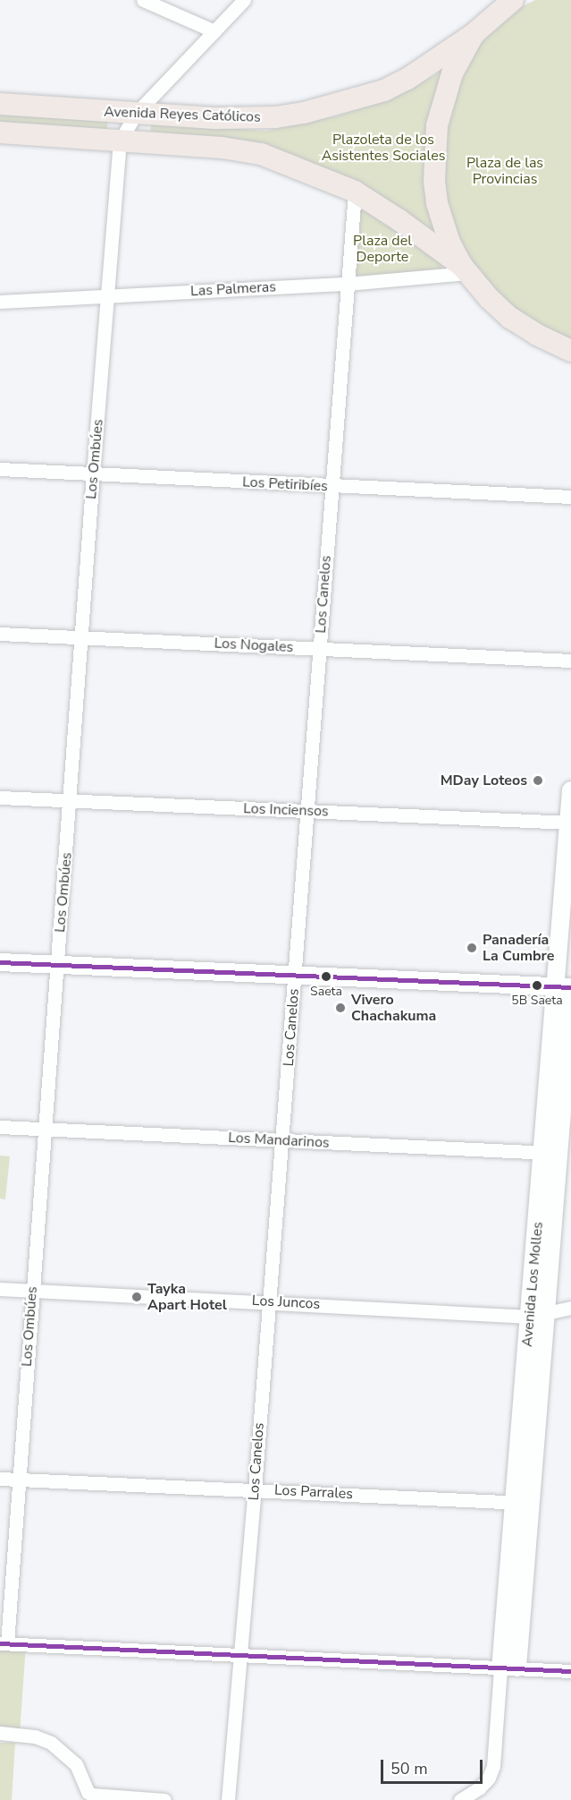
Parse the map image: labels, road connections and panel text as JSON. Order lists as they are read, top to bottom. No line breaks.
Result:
{"streets":{"main road":["Avenida Reyes Católicos"],"street":["Las Palmeras","Los Ombúes","Los Petiribíes","Los Canelos","Los Nogales","Los Inciensos","Los Mandarinos","Avenida Los Molles","Los Juncos","Los Parrales"]},"crossings":[["Avenida Reyes Católicos","Las Palmeras"],["Avenida Reyes Católicos","Los Ombúes"],["Avenida Reyes Católicos","Los Canelos"],["Las Palmeras","Los Ombúes"],["Las Palmeras","Los Canelos"],["Los Ombúes","Los Petiribíes"],["Los Ombúes","Los Nogales"],["Los Ombúes","Los Inciensos"],["Los Ombúes","Los Mandarinos"],["Los Ombúes","Los Juncos"],["Los Ombúes","Los Parrales"],["Los Petiribíes","Los Canelos"],["Los Canelos","Los Nogales"],["Los Canelos","Los Inciensos"],["Los Canelos","Los Mandarinos"],["Los Canelos","Los Juncos"],["Los Canelos","Los Parrales"],["Los Inciensos","Avenida Los Molles"],["Los Mandarinos","Avenida Los Molles"],["Avenida Los Molles","Los Juncos"],["Avenida Los Molles","Los Parrales"]],"parks":["Plazoleta de los Asistentes Sociales","Plaza de las Provincias","Plaza del Deporte"],"places":["MDay Loteos","Panadería La Cumbre","Saeta","5B Saeta","Vivero Chachakuma","Tayka Apart Hotel"],"lines":["transit line 5B"],"scale_bar":"50 m"}
